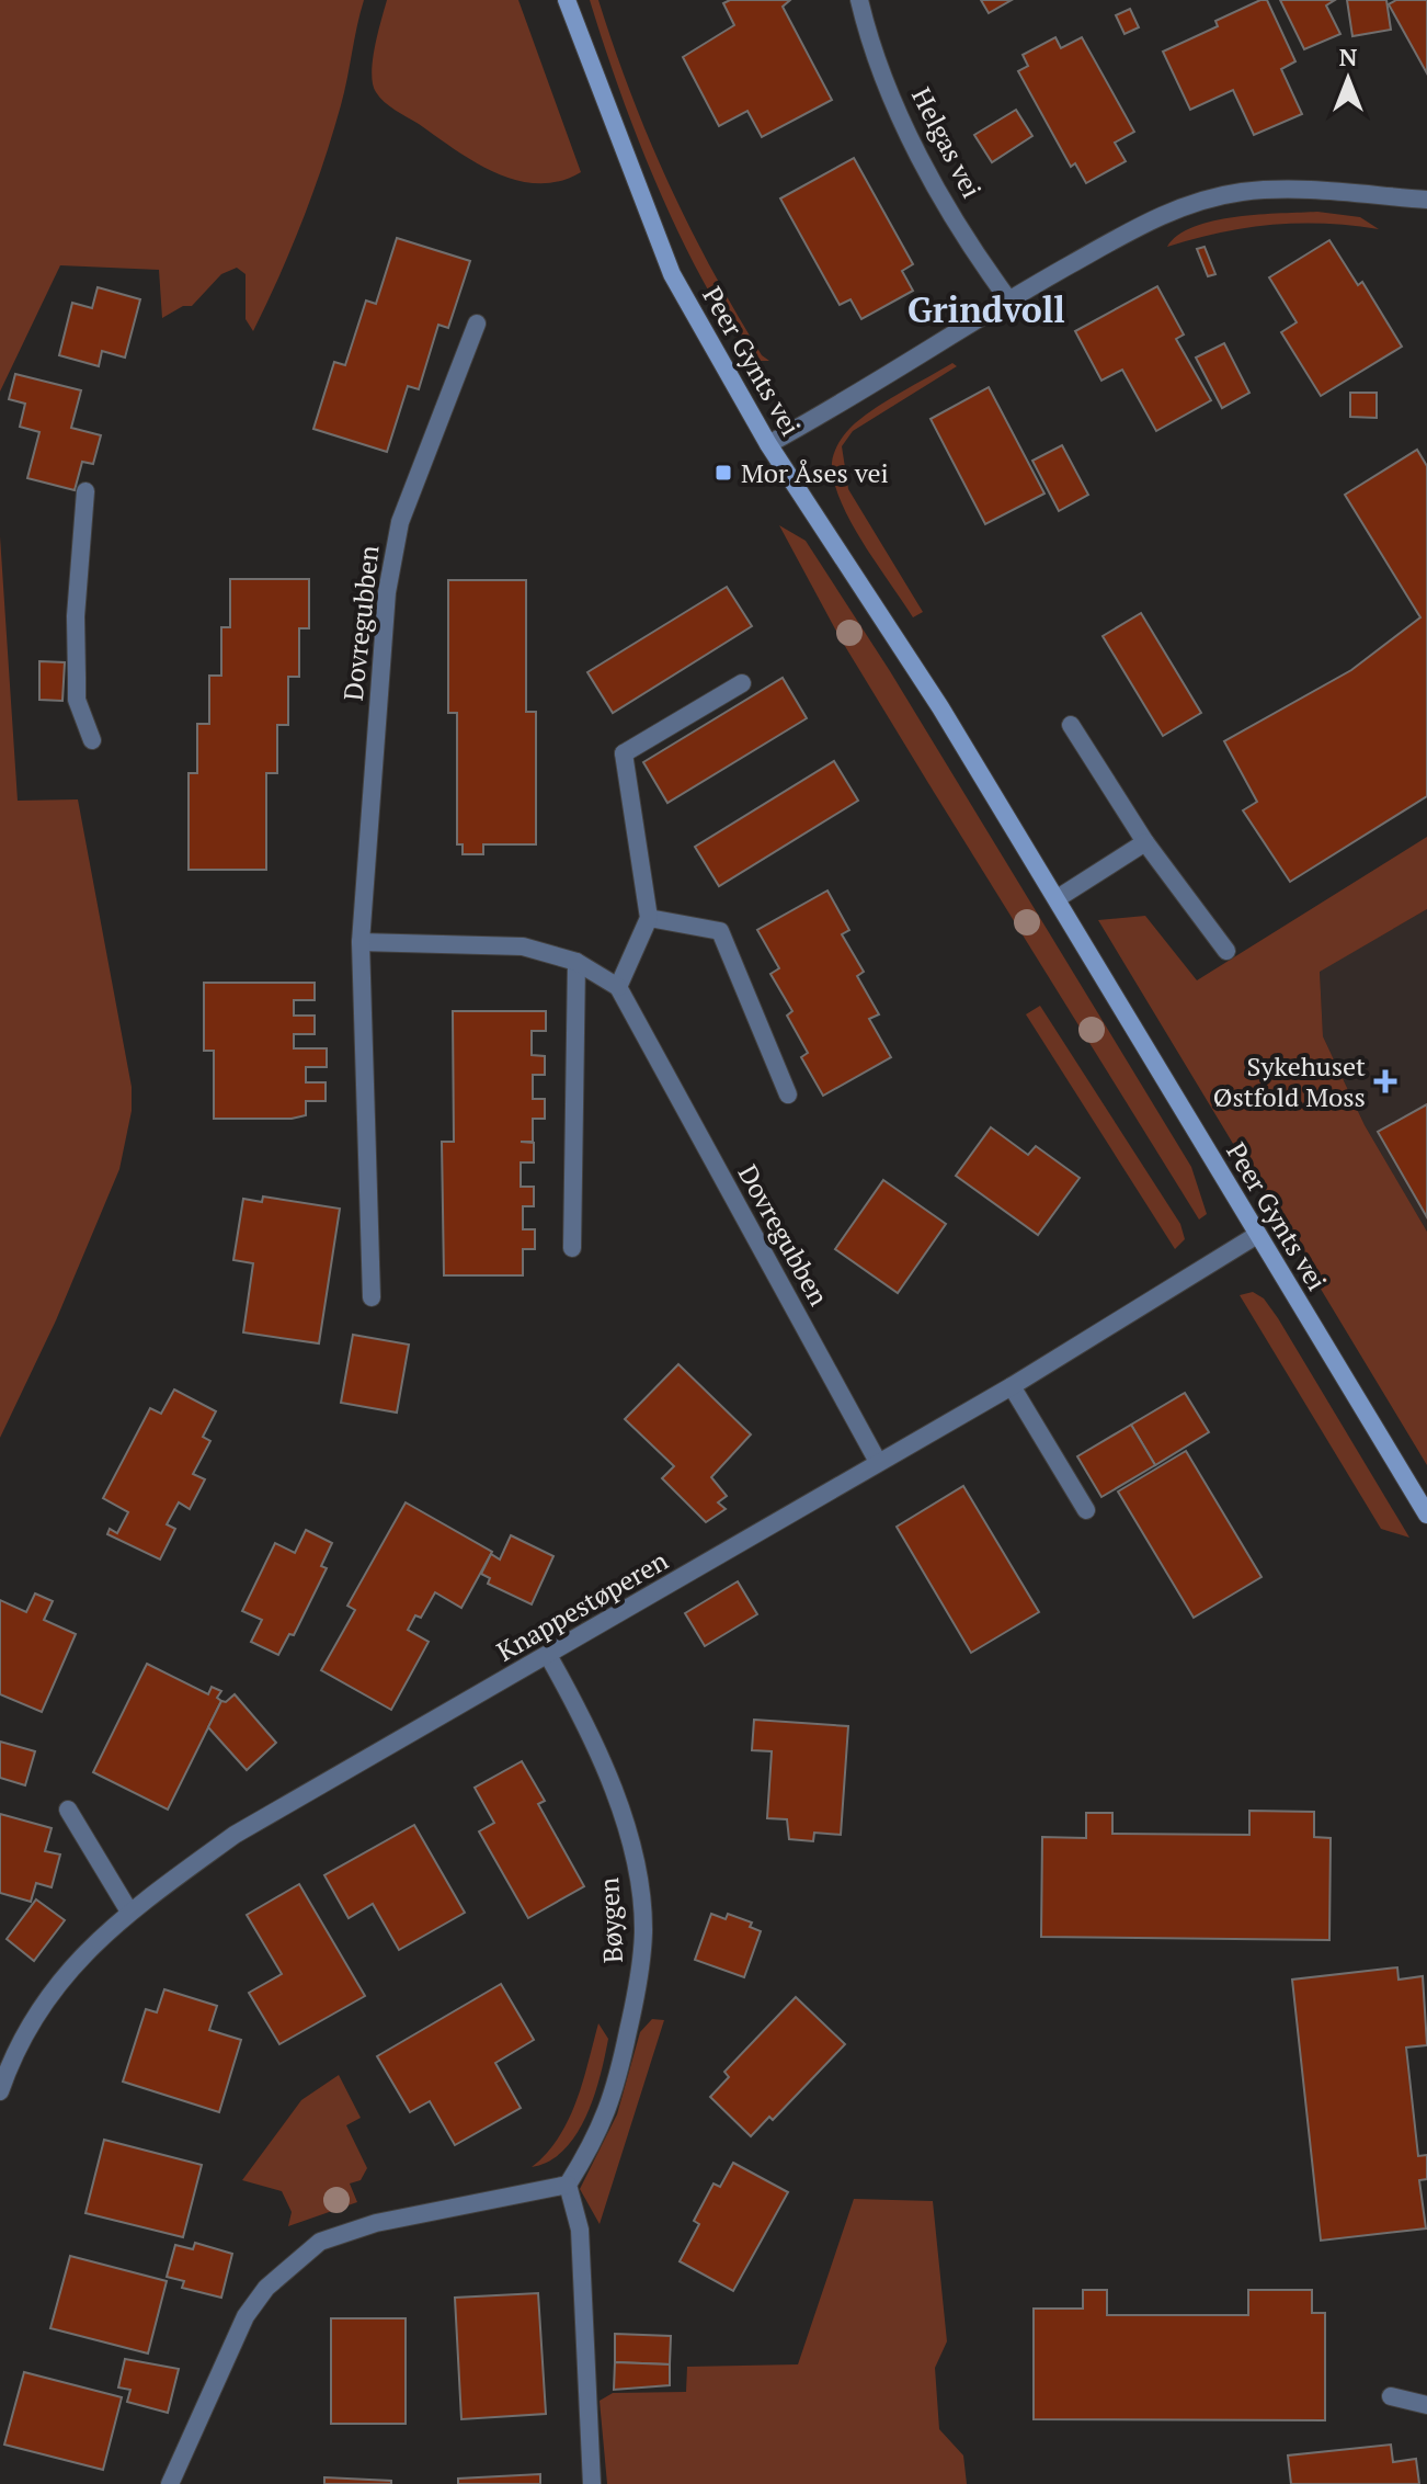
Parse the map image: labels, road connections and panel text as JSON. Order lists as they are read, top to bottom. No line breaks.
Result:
{"streets":{"street":["Helgas vei","Peer Gynts vei","Dovregubben","Knappestøperen","Bøygen"]},"crossings":[["Peer Gynts vei","Knappestøperen"],["Dovregubben","Knappestøperen"],["Knappestøperen","Bøygen"]],"districts":["Grindvoll"],"places":{"transit":["Mor Åses vei"],"health":["Sykehuset Østfold Moss"]},"north":"top"}
